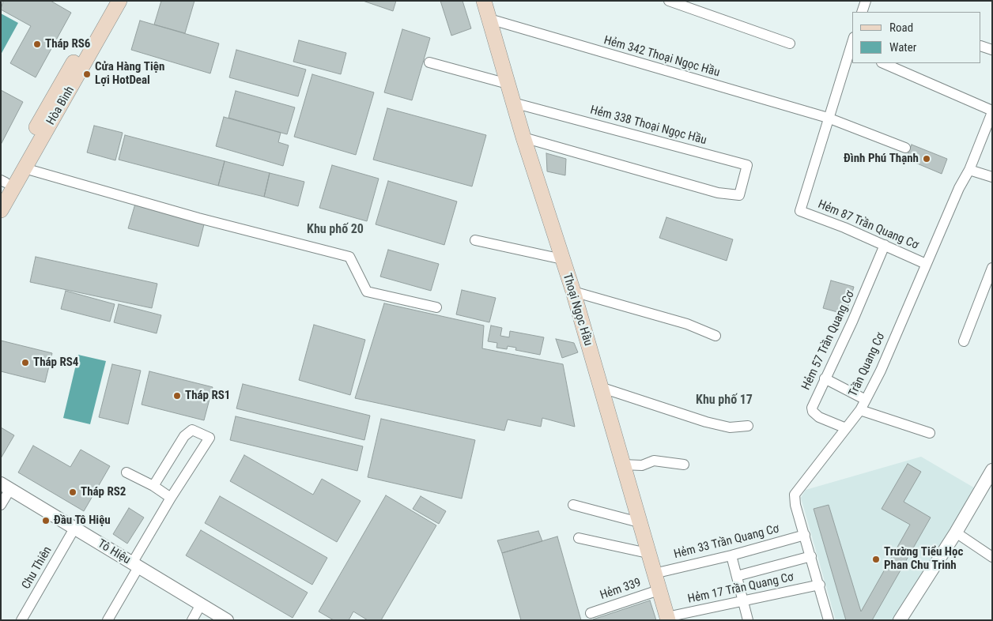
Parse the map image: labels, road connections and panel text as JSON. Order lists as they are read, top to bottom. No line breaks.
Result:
{"streets":{"main road":["Hòa Bình","Thoại Ngọc Hầu"],"street":["Hẻm 342 Thoại Ngọc Hầu","Hẻm 338 Thoại Ngọc Hầu","Hẻm 87 Trần Quang Cơ","Hẻm 57 Trần Quang Cơ","Trần Quang Cơ","Hẻm 33 Trần Quang Cơ","Tô Hiệu","Chu Thiên","Hẻm 17 Trần Quang Cơ","Hẻm 339"]},"crossings":[["Hẻm 342 Thoại Ngọc Hầu","Hẻm 87 Trần Quang Cơ"],["Hẻm 342 Thoại Ngọc Hầu","Thoại Ngọc Hầu"],["Hẻm 338 Thoại Ngọc Hầu","Thoại Ngọc Hầu"],["Hẻm 87 Trần Quang Cơ","Hẻm 57 Trần Quang Cơ"],["Hẻm 87 Trần Quang Cơ","Trần Quang Cơ"],["Thoại Ngọc Hầu","Hẻm 33 Trần Quang Cơ"],["Thoại Ngọc Hầu","Hẻm 17 Trần Quang Cơ"],["Thoại Ngọc Hầu","Hẻm 339"],["Hẻm 57 Trần Quang Cơ","Trần Quang Cơ"],["Trần Quang Cơ","Hẻm 33 Trần Quang Cơ"],["Trần Quang Cơ","Hẻm 17 Trần Quang Cơ"],["Tô Hiệu","Chu Thiên"]],"districts":["Khu phố 20","Khu phố 17"],"places":["Tháp RS6","Cửa Hàng Tiện Lợi HotDeal","Đình Phú Thạnh","Tháp RS4","Tháp RS1","Tháp RS2","Đầu Tô Hiệu","Trường Tiểu Học Phan Chu Trinh"],"legend":["Road","Water"]}
